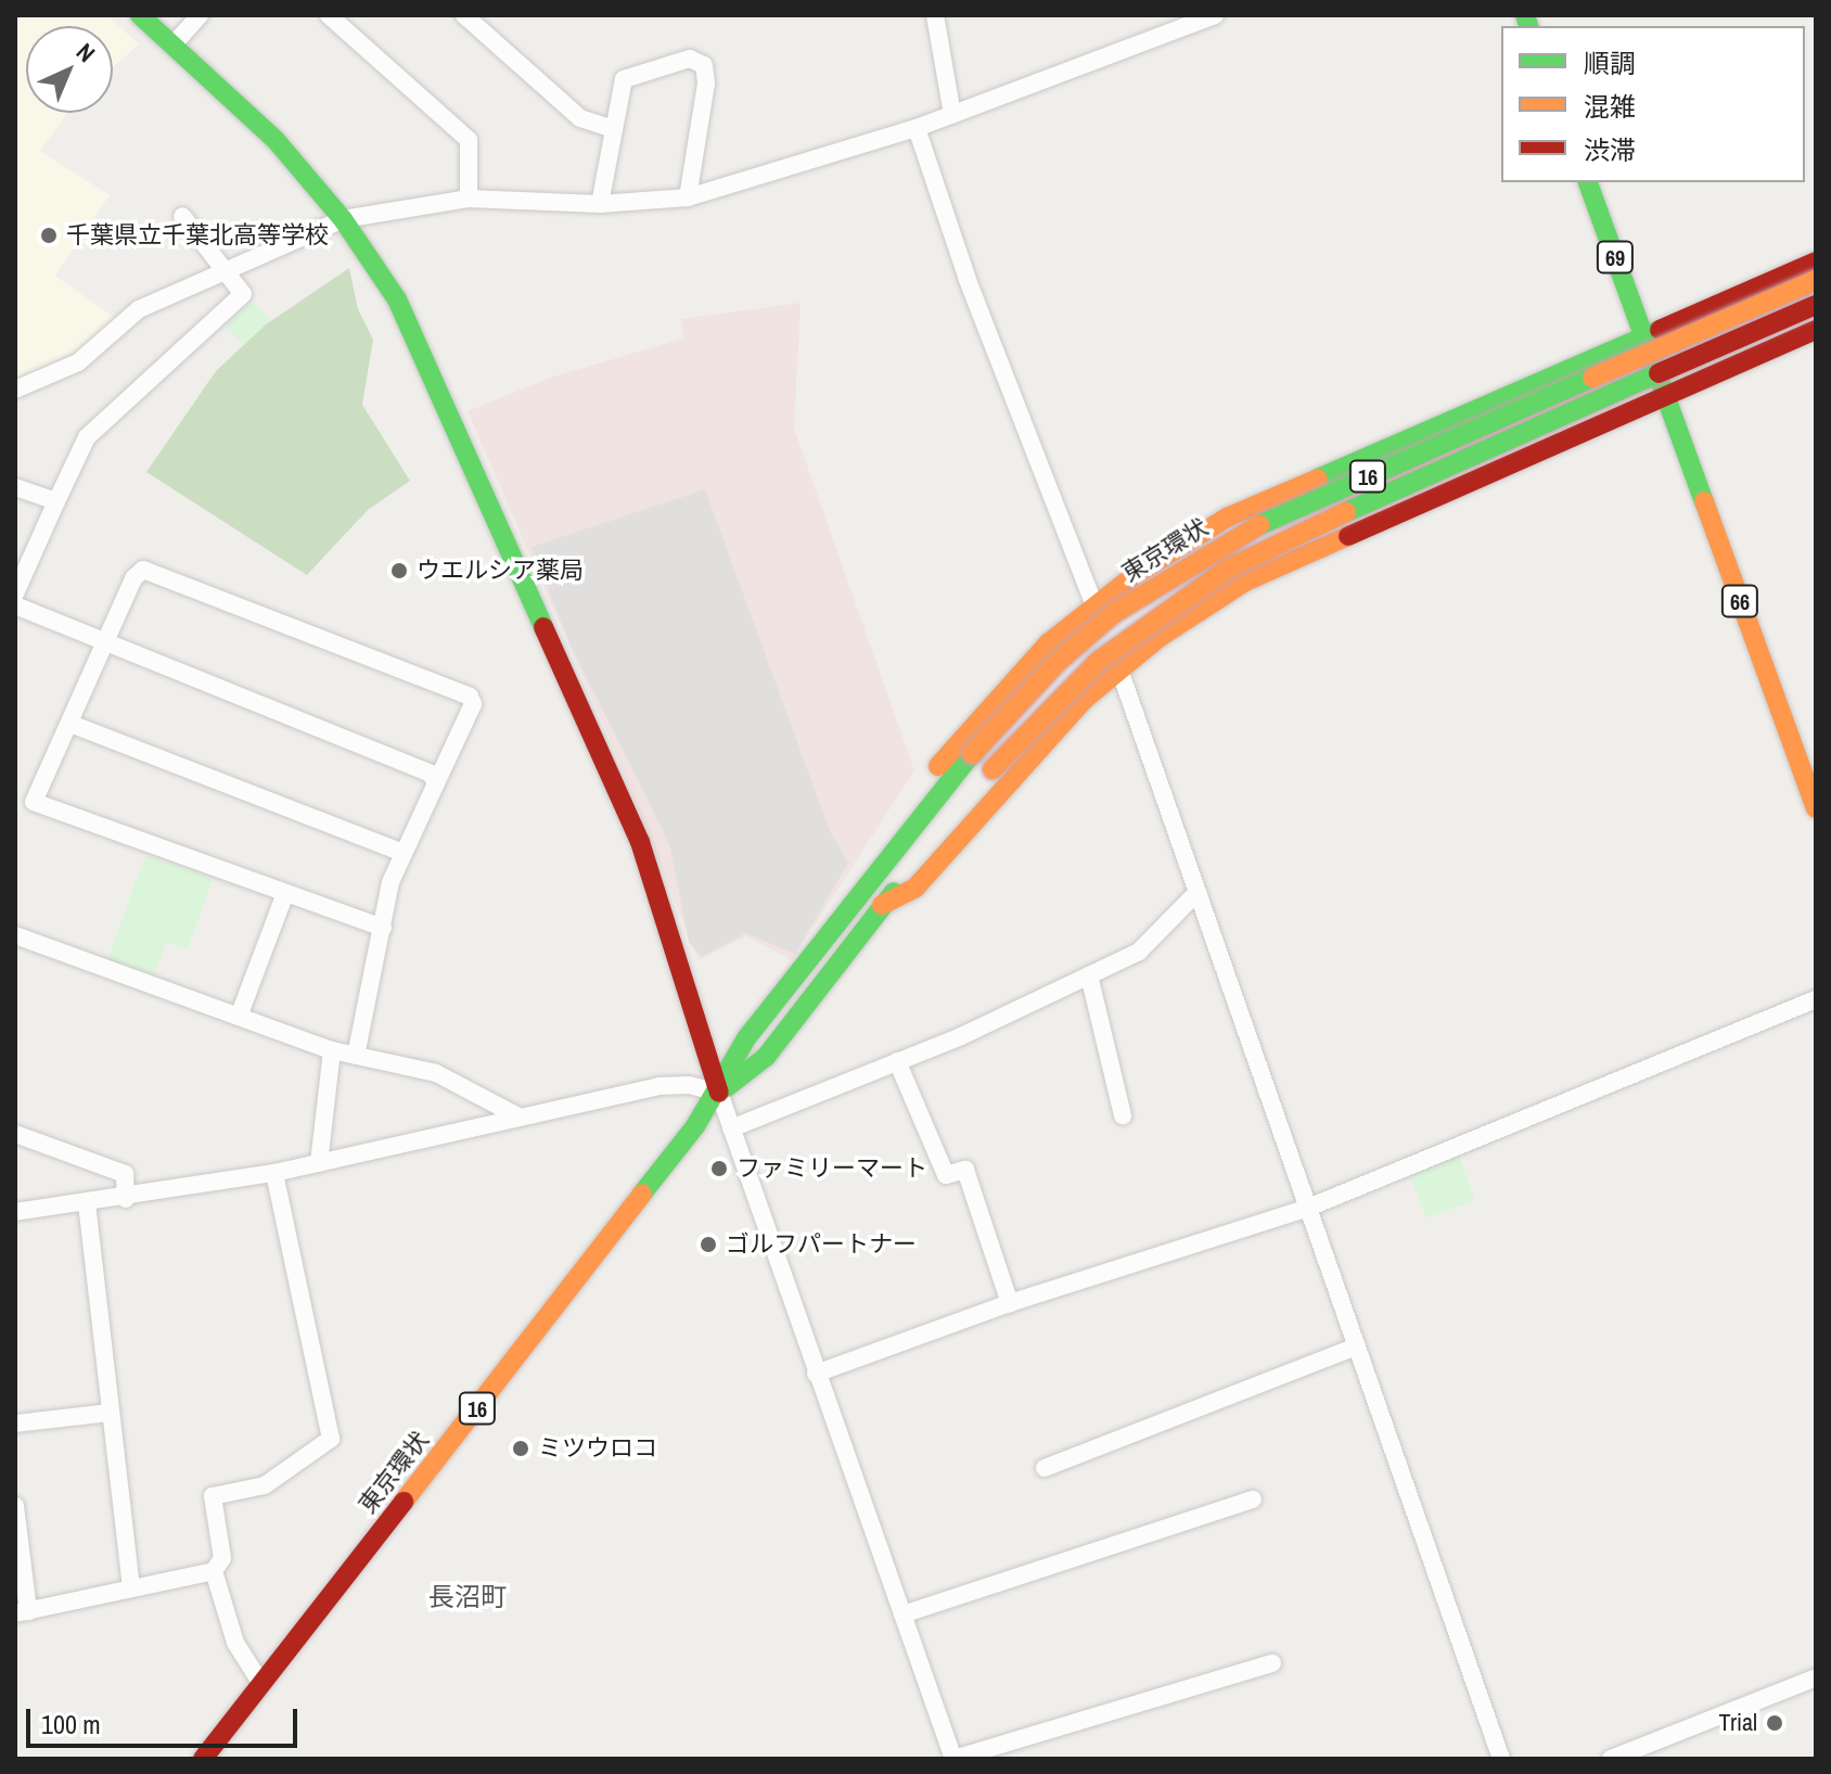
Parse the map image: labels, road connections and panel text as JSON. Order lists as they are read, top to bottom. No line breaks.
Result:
{"streets":{"main road":["69","16","東京環状","66"]},"crossings":[["16","東京環状"],["16","66"]],"districts":["長沼町"],"places":["千葉県立千葉北高等学校","ウエルシア薬局","ファミリーマート","ゴルフパートナー","ミツウロコ","Trial"],"legend":["順調","混雑","渋滞"],"scale_bar":"100 m","north":"top right"}
